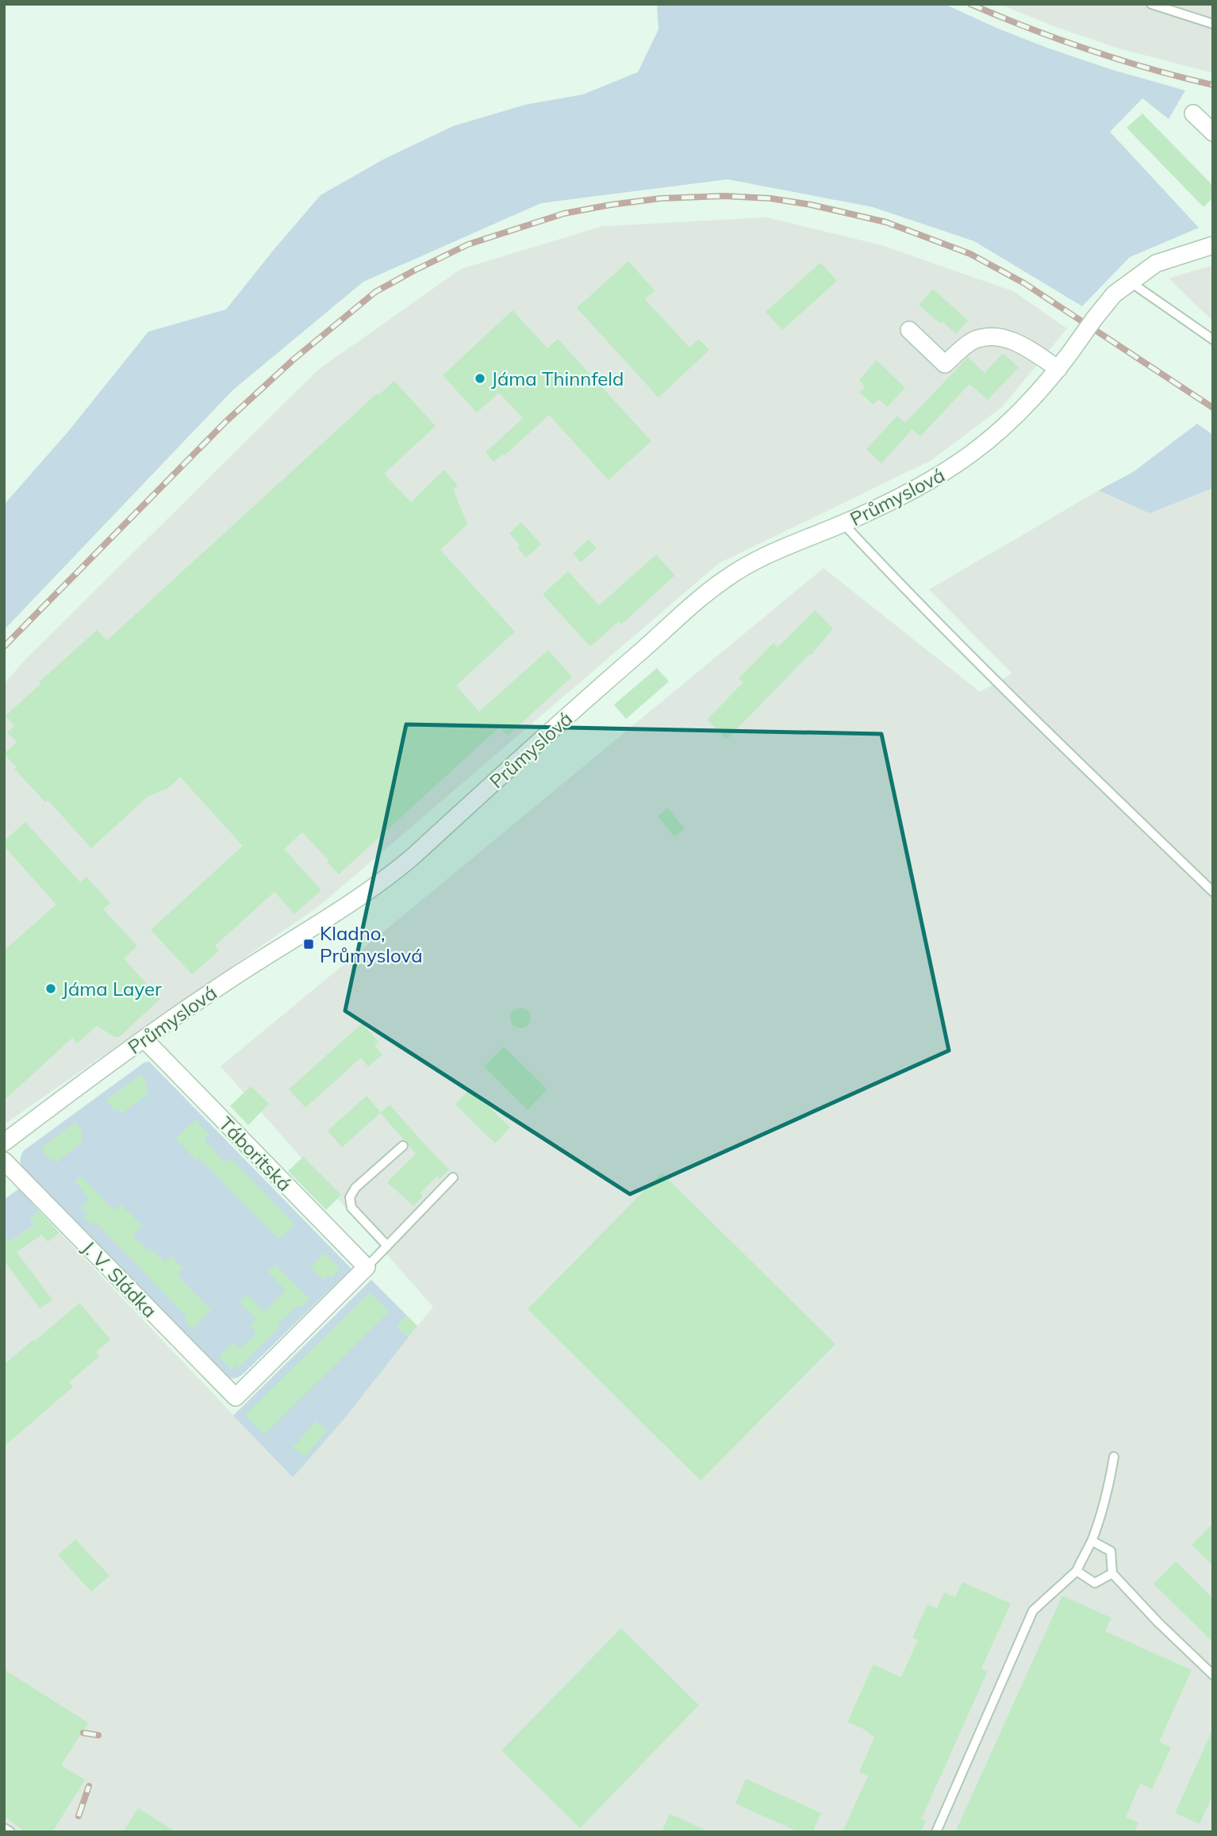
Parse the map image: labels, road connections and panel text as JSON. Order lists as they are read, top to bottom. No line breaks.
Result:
{"streets":{"street":["Průmyslová","Táboritská","J. V. Sládka"]},"crossings":[["Průmyslová","Táboritská"],["Táboritská","J. V. Sládka"]],"places":{"other":["Jáma Thinnfeld","Jáma Layer"],"transit":["Kladno, Průmyslová"]}}
